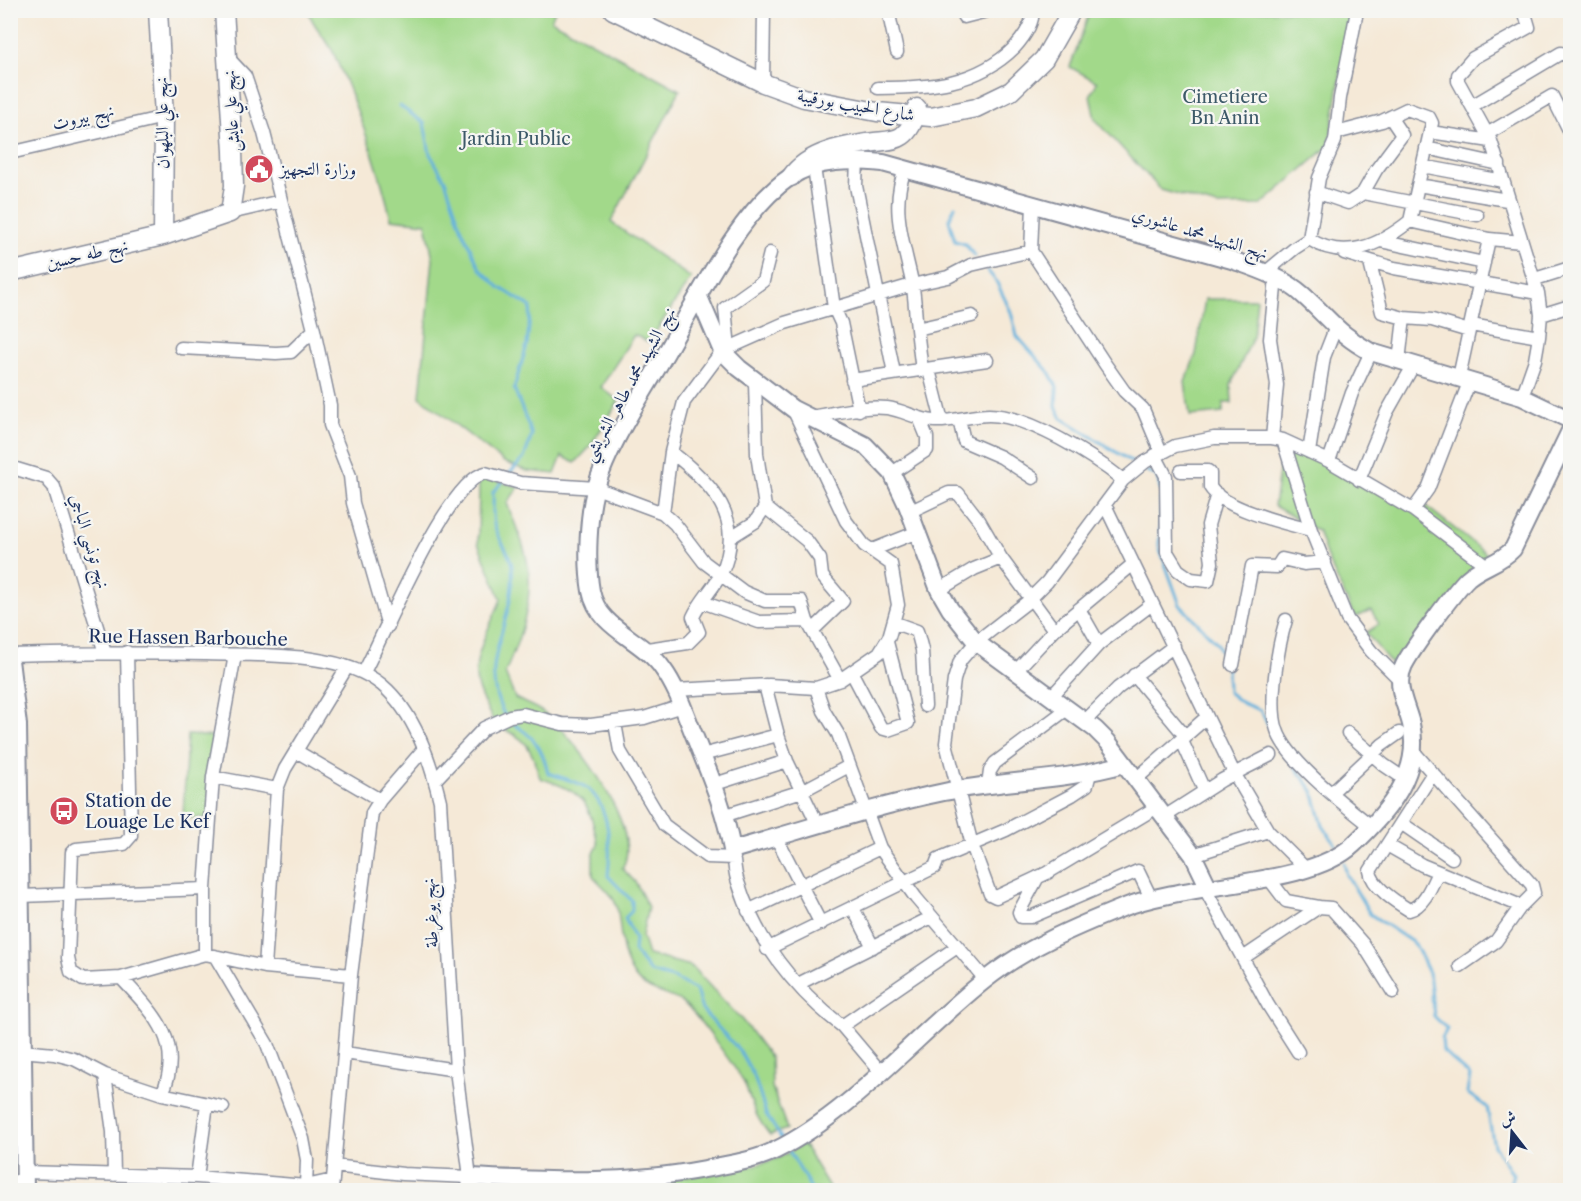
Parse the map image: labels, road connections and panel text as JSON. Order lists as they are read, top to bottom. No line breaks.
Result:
{"streets":{"main road":["شارع الحبيب بورقيبة","نهج علي عايش","نهج علي البلهوان","نهج طه حسين"],"street":["نهج بيروت","نهج الشهيد محمد عاشوري","نهج الشهيد محمد طاهر الشريشي","نهج تونسي الباجي","Rue Hassen Barbouche","نهج يوغرطة"]},"crossings":[["نهج بيروت","نهج علي البلهوان"],["نهج علي البلهوان","نهج طه حسين"],["نهج الشهيد محمد عاشوري","نهج الشهيد محمد طاهر الشريشي"],["نهج تونسي الباجي","Rue Hassen Barbouche"],["Rue Hassen Barbouche","نهج يوغرطة"]],"parks":["Cimetiere Bn Anin","Jardin Public"],"places":{"public building":["وزارة التجهيز"],"bus stop":["Station de Louage Le Kef"]},"north":"top"}
